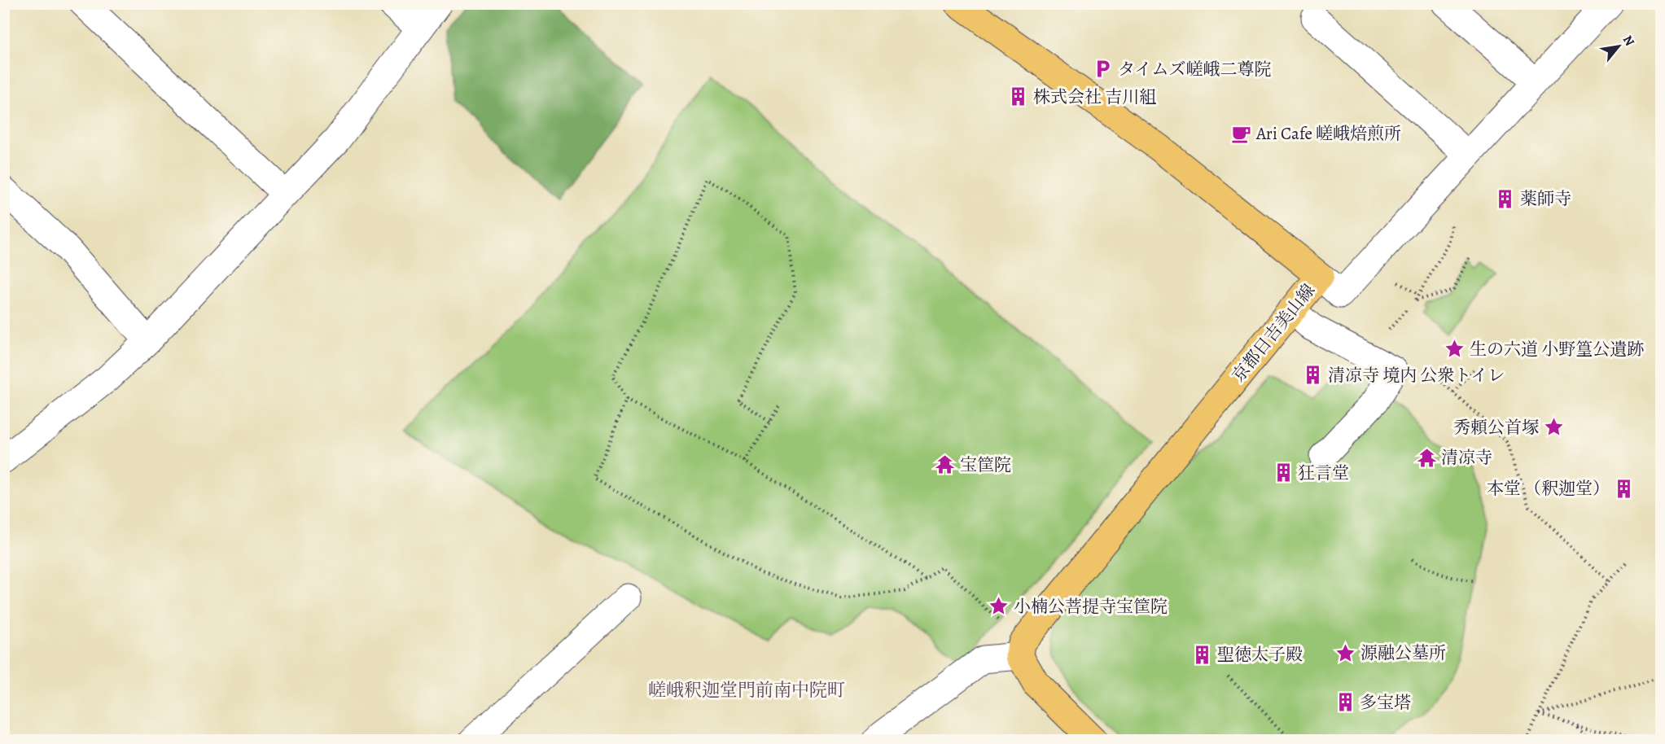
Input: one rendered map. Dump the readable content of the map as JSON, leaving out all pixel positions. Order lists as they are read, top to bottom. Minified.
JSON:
{"streets":{"main road":["京都日吉美山線"]},"districts":["嵯峨釈迦堂門前南中院町"],"places":{"parking":["タイムズ嵯峨二尊院"],"building":["株式会社 吉川組","薬師寺","清凉寺 境内 公衆トイレ","狂言堂","本堂 （釈迦堂）","聖徳太子殿","多宝塔"],"cafe":["Ari Cafe 嵯峨焙煎所"],"place":["生の六道 小野篁公遺跡","秀頼公首塚","小楠公菩提寺宝筐院","源融公墓所"],"temple":["清凉寺","宝筐院"]},"north":"top right"}
